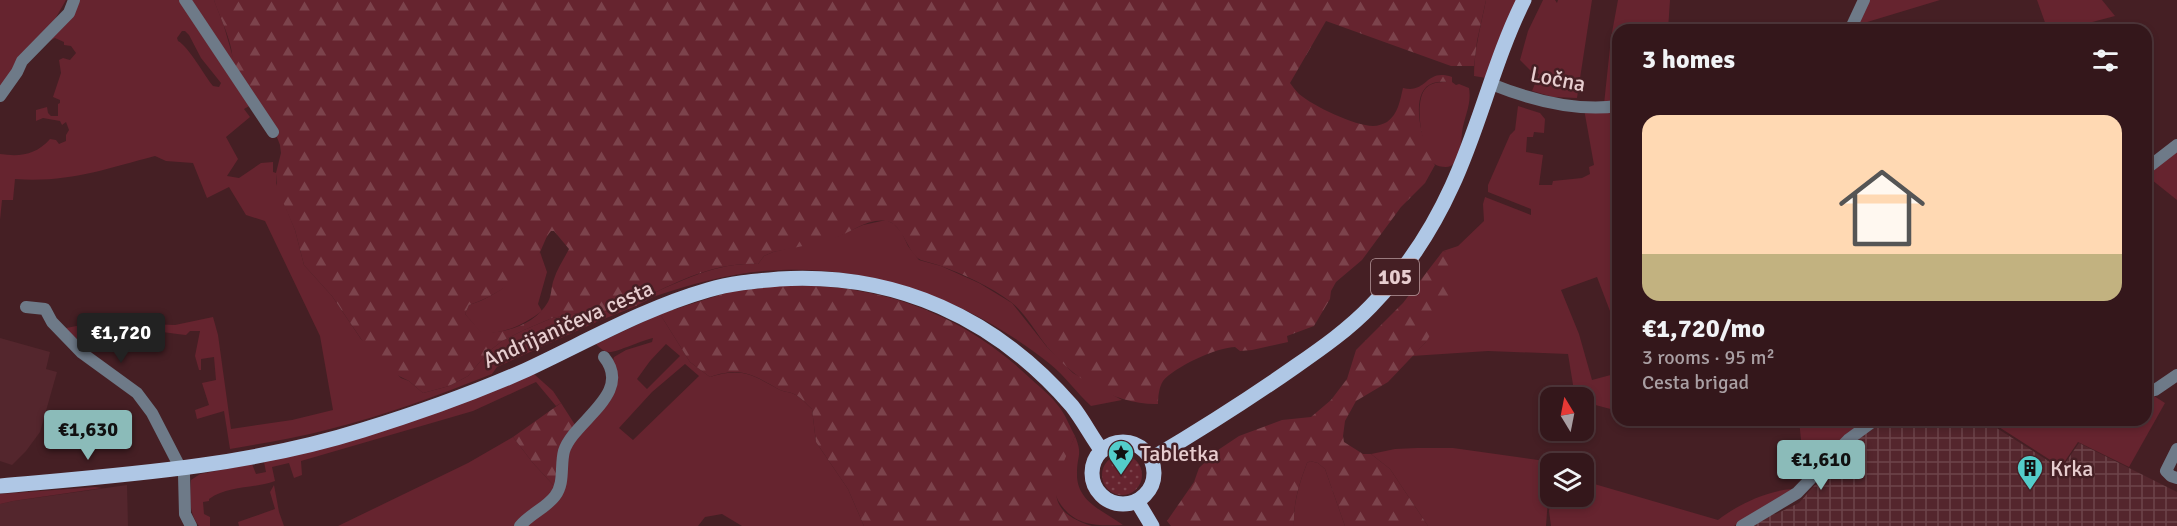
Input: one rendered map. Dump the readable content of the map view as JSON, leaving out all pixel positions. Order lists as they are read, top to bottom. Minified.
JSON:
{"streets":{"main road":["105","Andrijaničeva cesta"],"street":["Ločna"]},"crossings":[["Ločna","105"],["105","Andrijaničeva cesta"]],"places":{"place":["Tabletka"],"building":["Krka"]},"north":"top","page":{"heading":"3 homes","list":[{"name":"€1,720/mo","note":"3 rooms · 95 m² · Cesta brigad"}],"price":["€1,720","€1,630","€1,610"]}}
